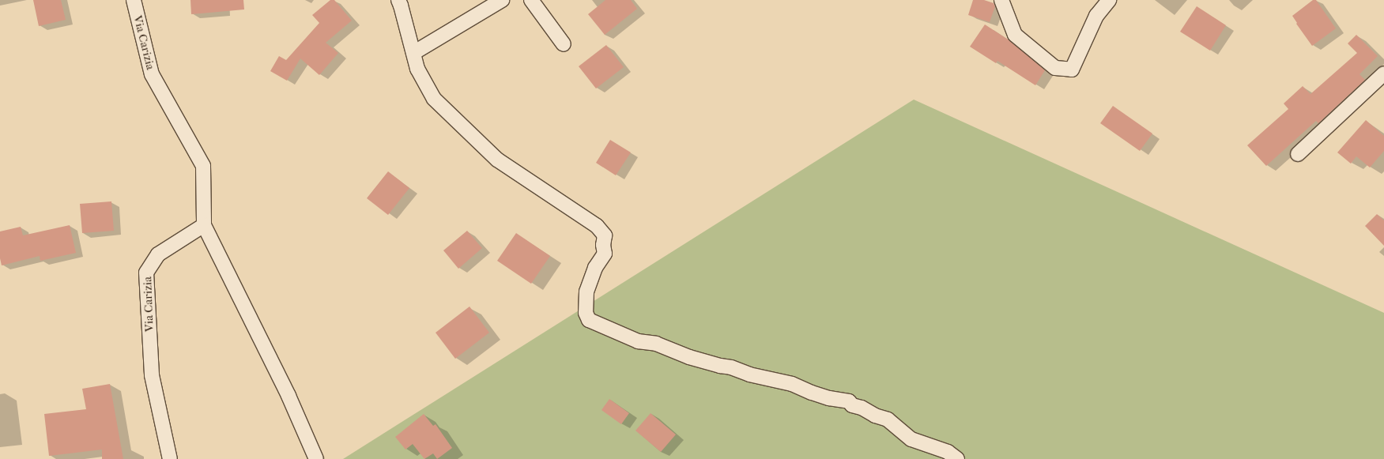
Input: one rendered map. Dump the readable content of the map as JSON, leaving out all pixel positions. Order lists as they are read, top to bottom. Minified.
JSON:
{"streets":{"street":["Via Carizia"]}}
